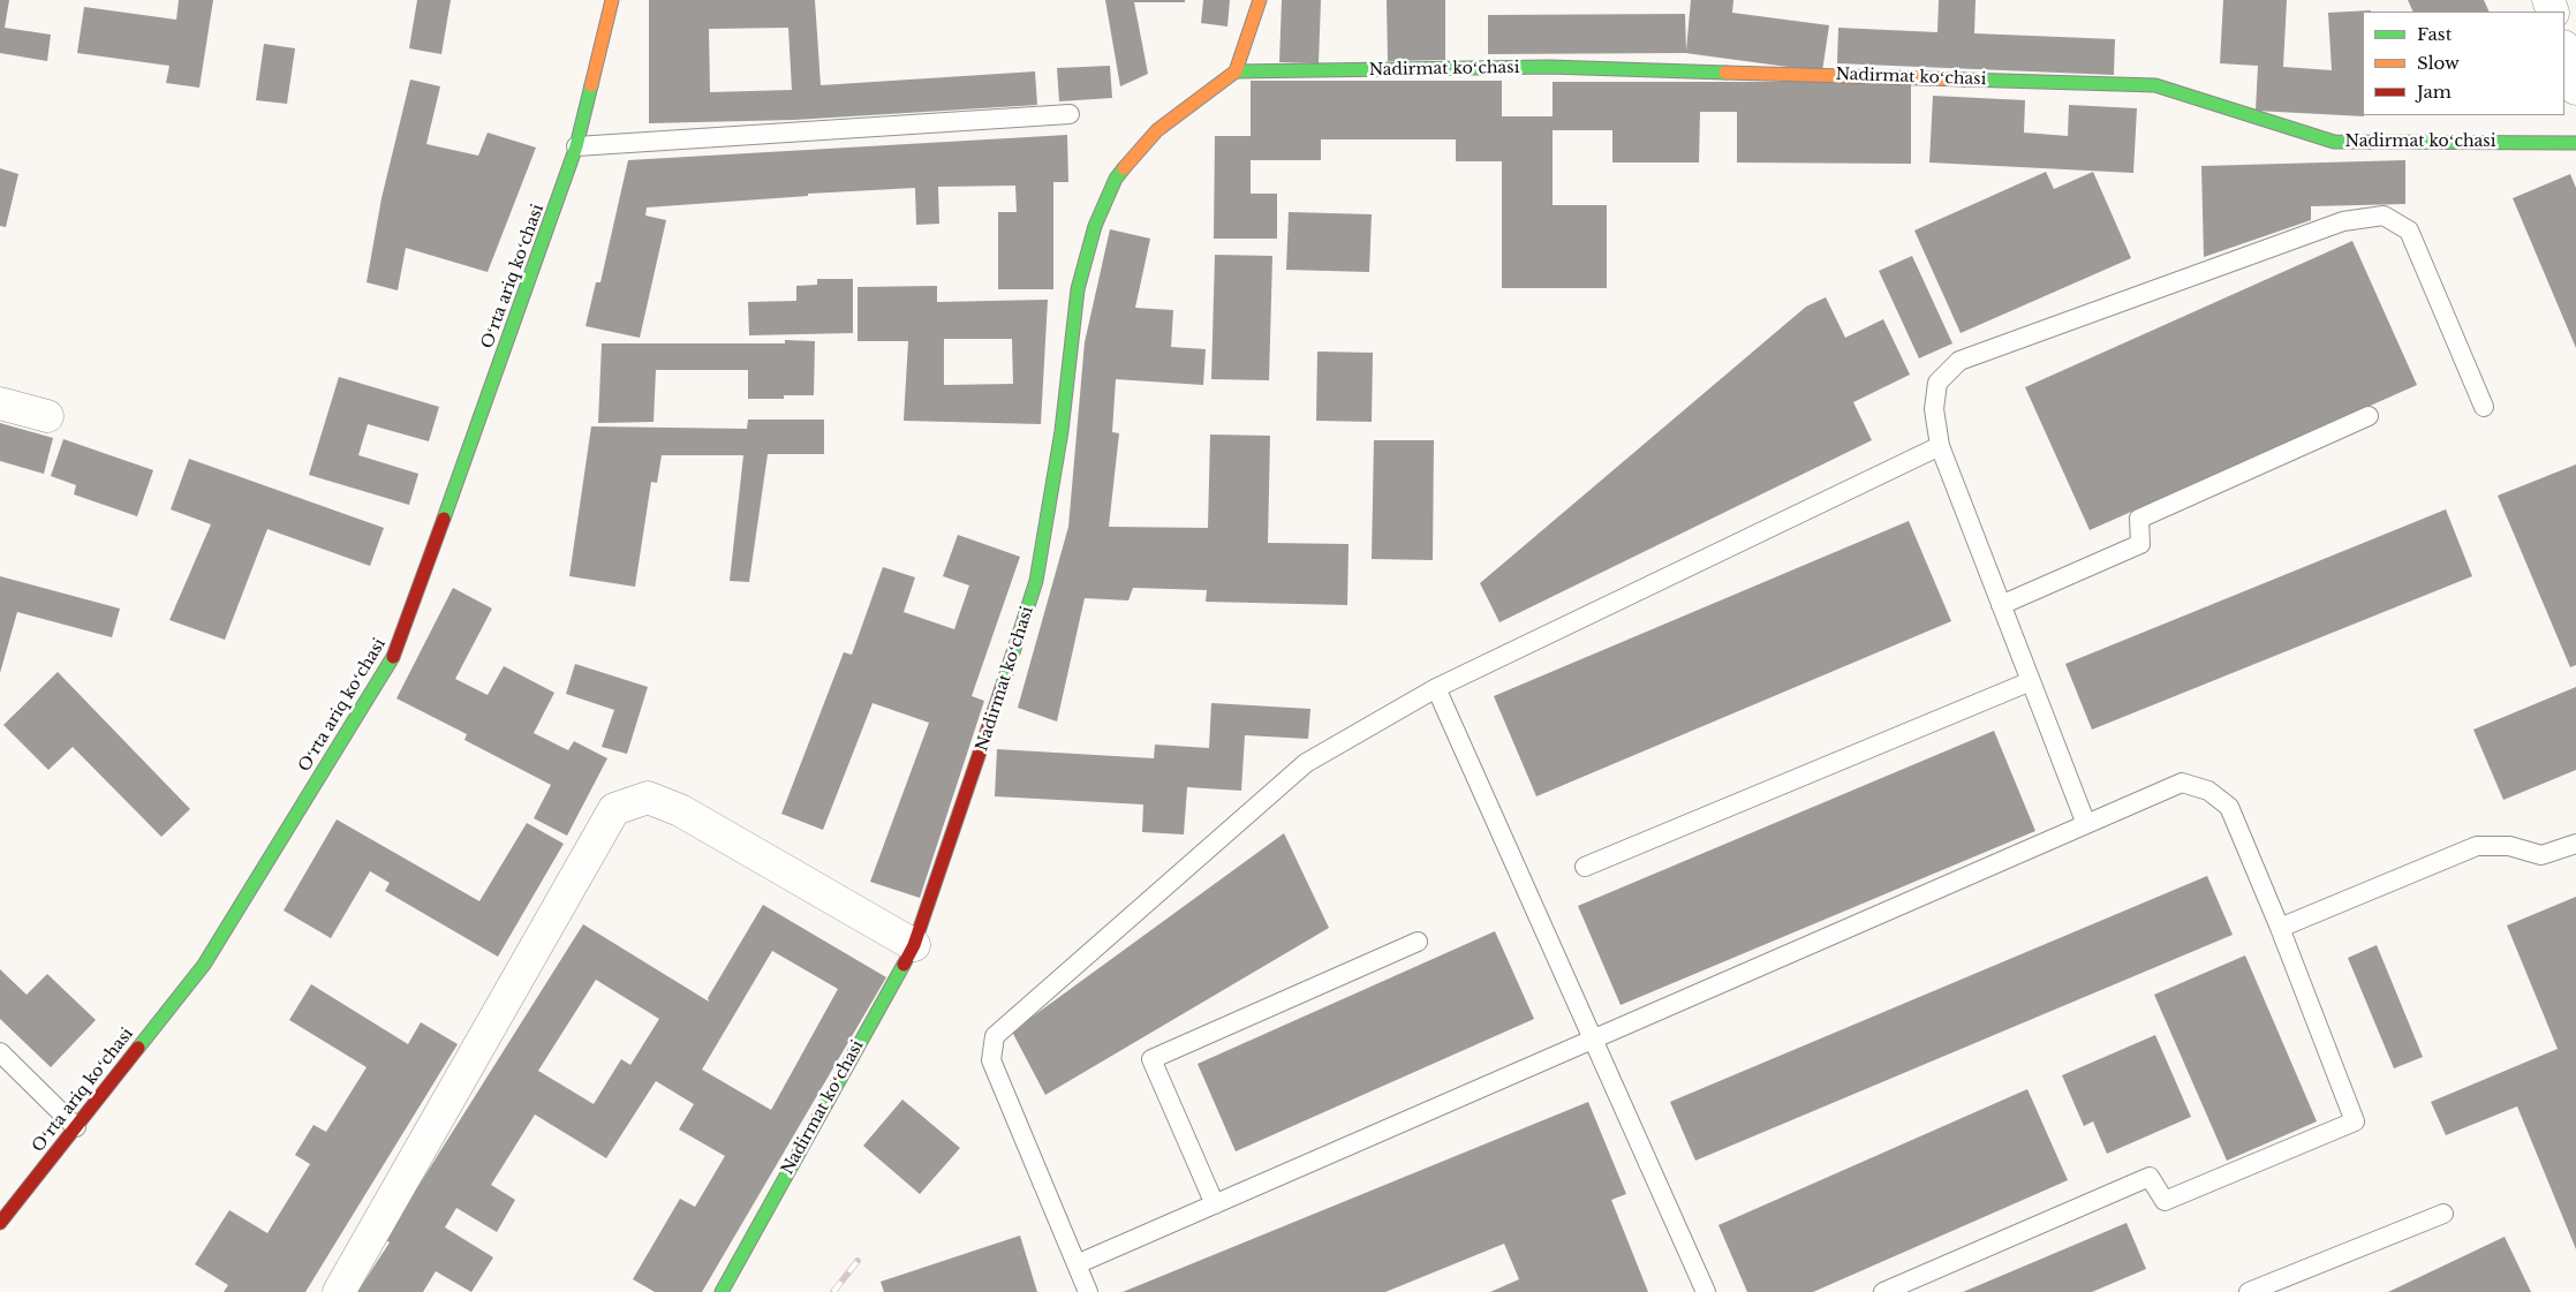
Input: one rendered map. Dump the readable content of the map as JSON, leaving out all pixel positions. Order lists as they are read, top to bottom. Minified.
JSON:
{"streets":{"street":["Nadirmat koʻchasi","Oʻrta ariq koʻchasi"]},"legend":["Fast","Slow","Jam"]}
